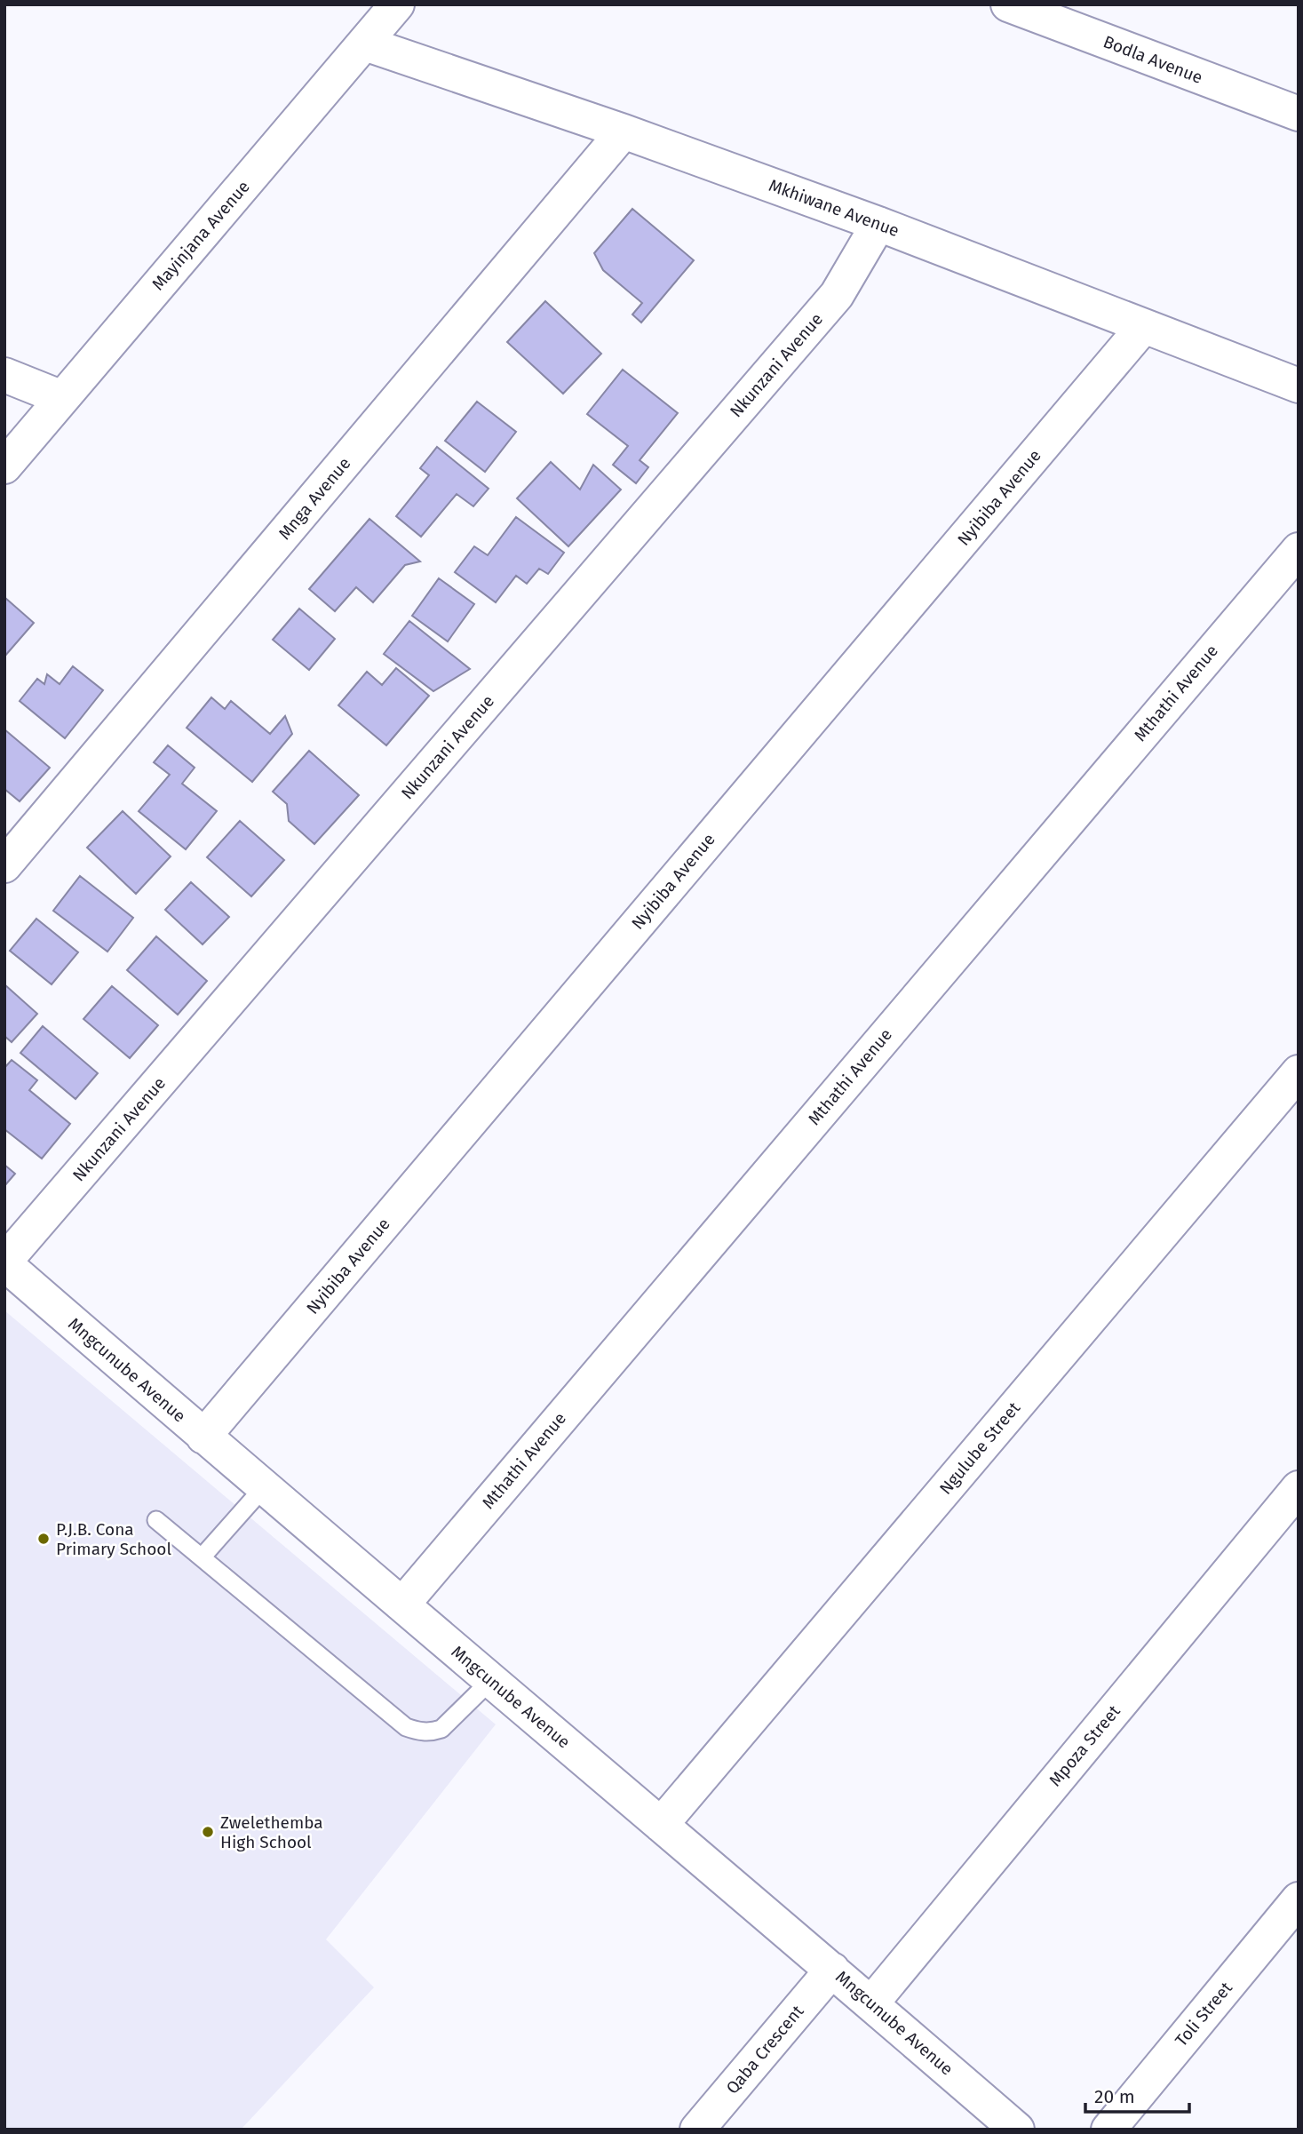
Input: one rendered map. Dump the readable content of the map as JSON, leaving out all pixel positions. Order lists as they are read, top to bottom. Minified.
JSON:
{"streets":{"street":["Bodla Avenue","Mkhiwane Avenue","Mayinjana Avenue","Nkunzani Avenue","Nyibiba Avenue","Mnga Avenue","Mthathi Avenue","Mngcunube Avenue","Ngulube Street","Mpoza Street","Toli Street","Qaba Crescent"]},"crossings":[["Mkhiwane Avenue","Mayinjana Avenue"],["Mkhiwane Avenue","Nkunzani Avenue"],["Mkhiwane Avenue","Nyibiba Avenue"],["Mkhiwane Avenue","Mnga Avenue"],["Nkunzani Avenue","Mngcunube Avenue"],["Nyibiba Avenue","Mngcunube Avenue"],["Mthathi Avenue","Mngcunube Avenue"],["Mngcunube Avenue","Ngulube Street"],["Mngcunube Avenue","Mpoza Street"],["Mngcunube Avenue","Qaba Crescent"]],"places":["P.J.B. Cona Primary School","Zwelethemba High School"],"scale_bar":"20 m"}
